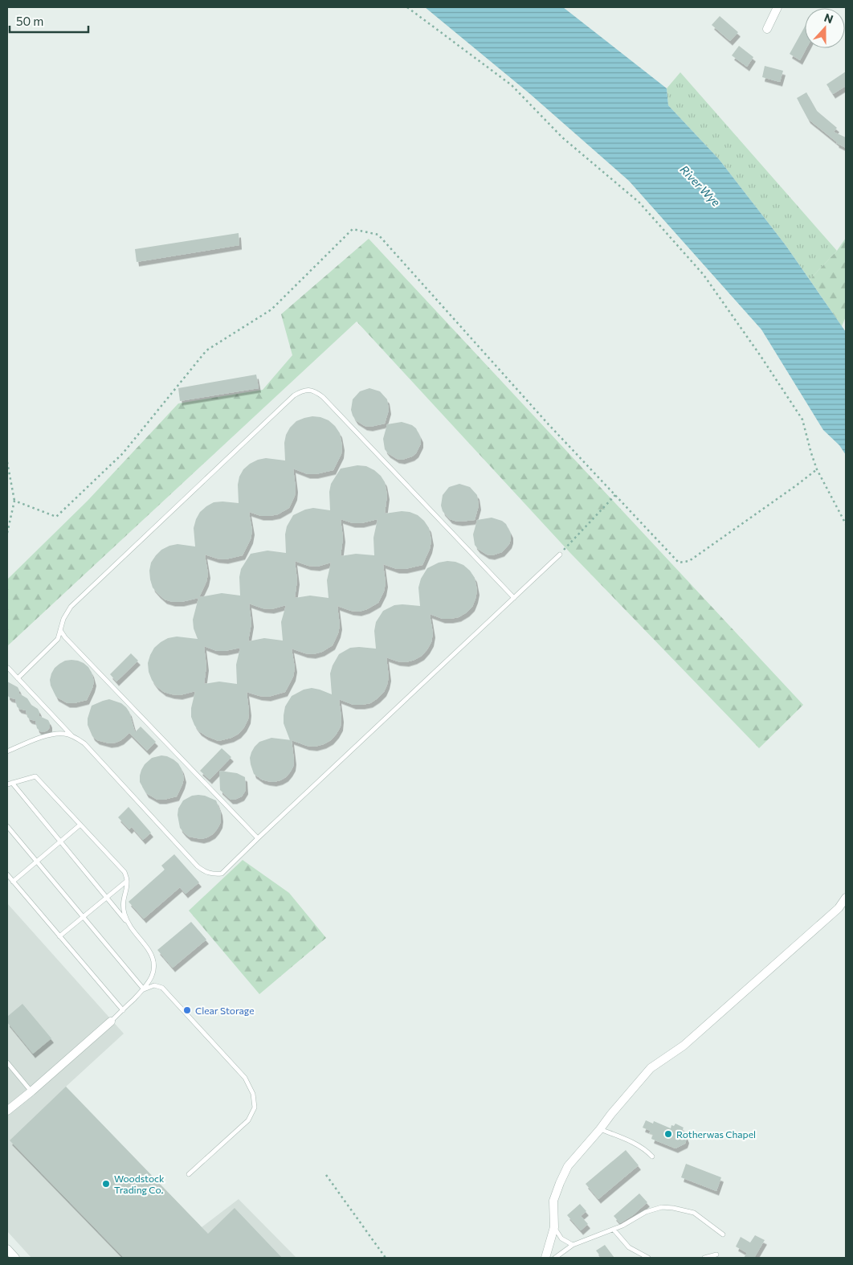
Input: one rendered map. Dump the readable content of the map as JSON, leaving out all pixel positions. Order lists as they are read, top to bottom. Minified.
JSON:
{"water":["River Wye"],"places":["Clear Storage","Rotherwas Chapel","Woodstock Trading Co."],"scale_bar":"50 m","north":"top"}
